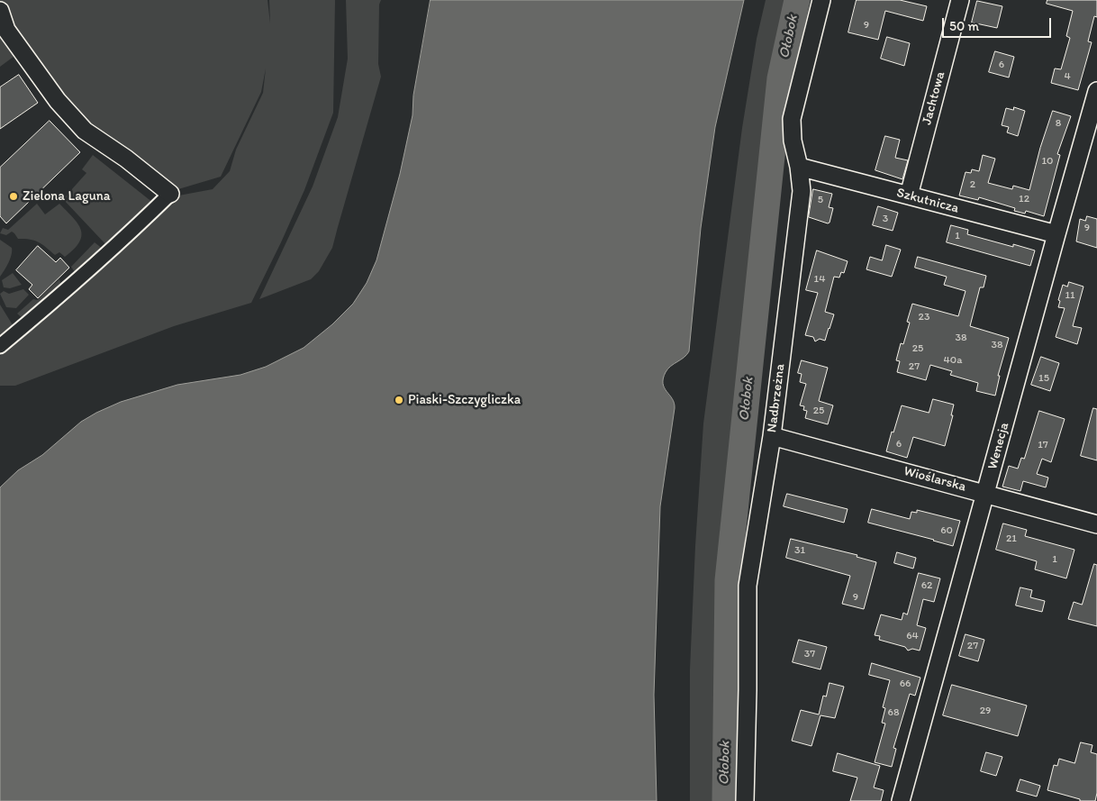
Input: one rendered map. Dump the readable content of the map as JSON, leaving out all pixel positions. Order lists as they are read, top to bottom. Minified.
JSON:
{"streets":{"street":["Jachtowa","Szkutnicza","Nadbrzeżna","Wenecja","Wioślarska"]},"crossings":[["Jachtowa","Szkutnicza"],["Szkutnicza","Nadbrzeżna"],["Szkutnicza","Wenecja"],["Nadbrzeżna","Wioślarska"],["Wenecja","Wioślarska"]],"water":["Ołobok"],"places":["Zielona Laguna","Piaski-Szczygliczka"],"house_numbers":["9","6","4","8","10","2","12","5","3","9","1","14","11","23","38","38","25","40a","27","15","25","6","17","60","21","31","1","62","9","64","27","37","66","29","68"],"scale_bar":"50 m"}
